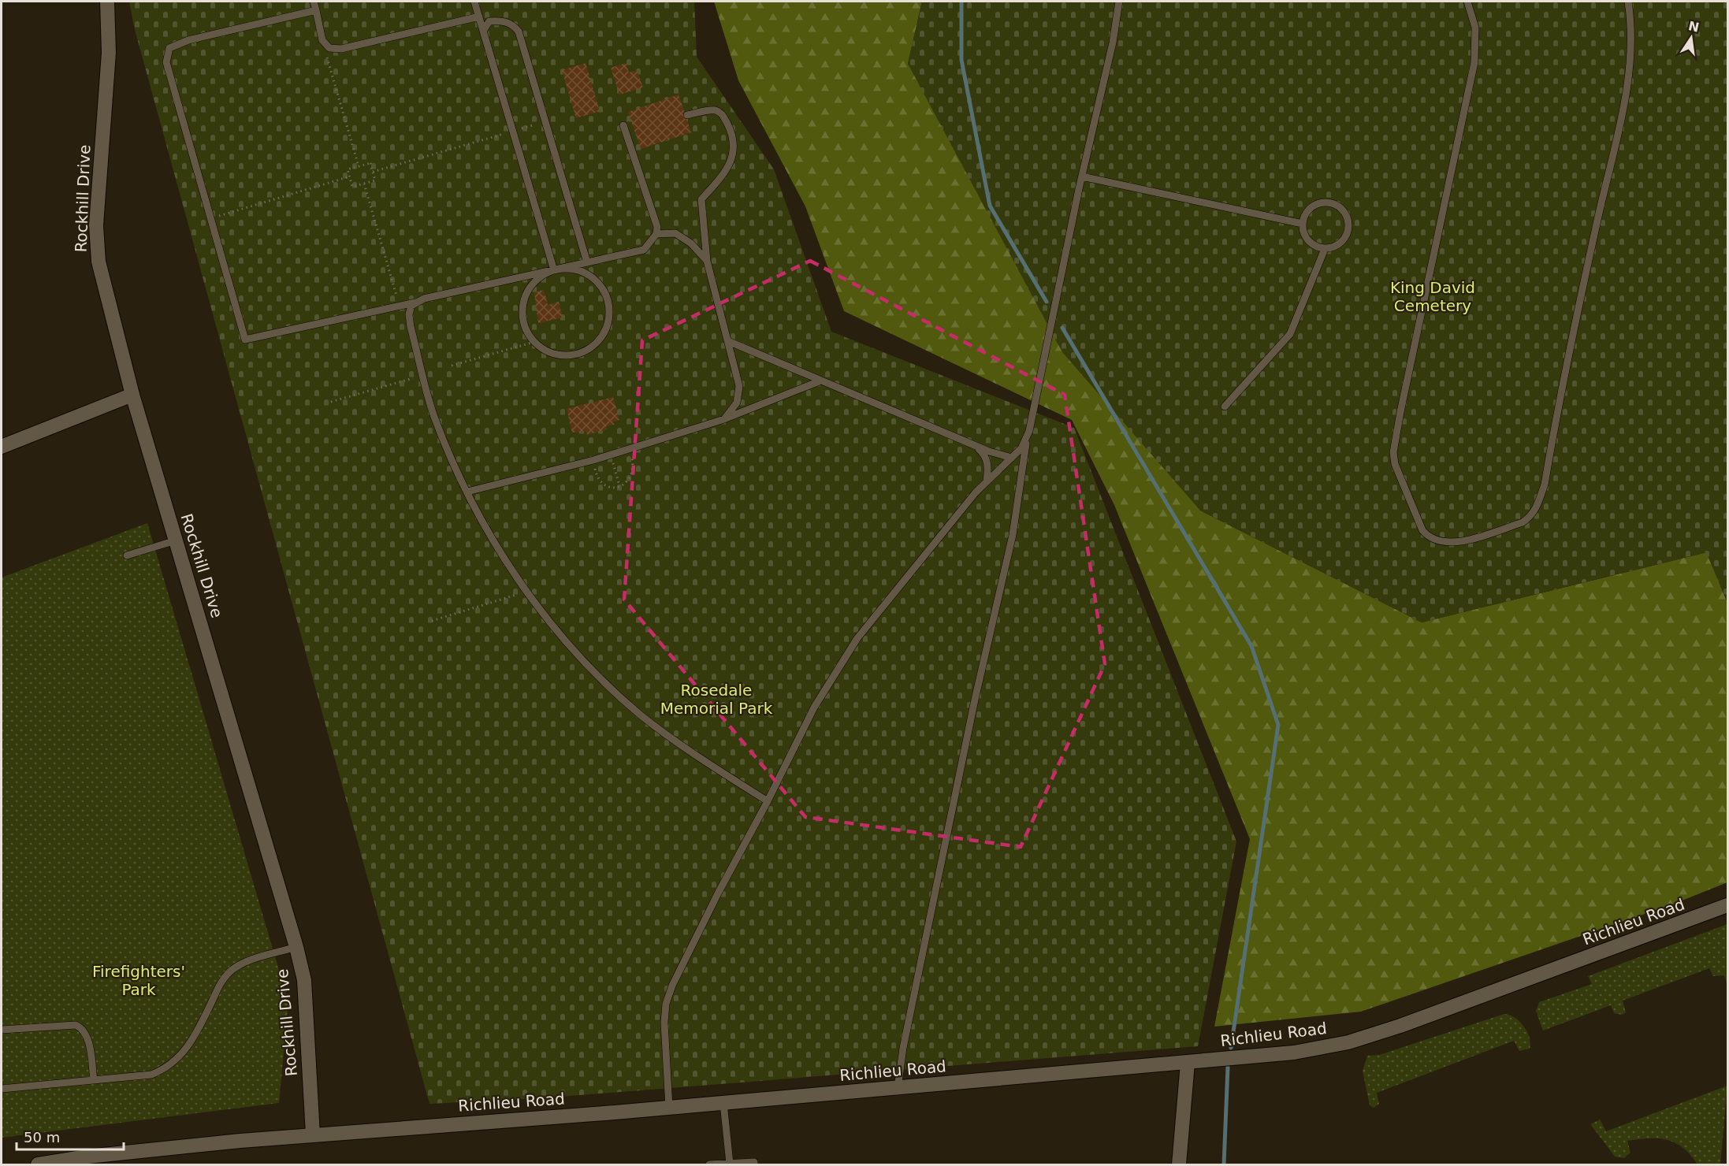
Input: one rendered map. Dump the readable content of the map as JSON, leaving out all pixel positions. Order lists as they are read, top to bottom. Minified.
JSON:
{"streets":{"main road":["Rockhill Drive","Richlieu Road"]},"crossings":[["Rockhill Drive","Richlieu Road"]],"parks":["King David Cemetery","Rosedale Memorial Park","Firefighters' Park"],"scale_bar":"50 m","north":"top"}
